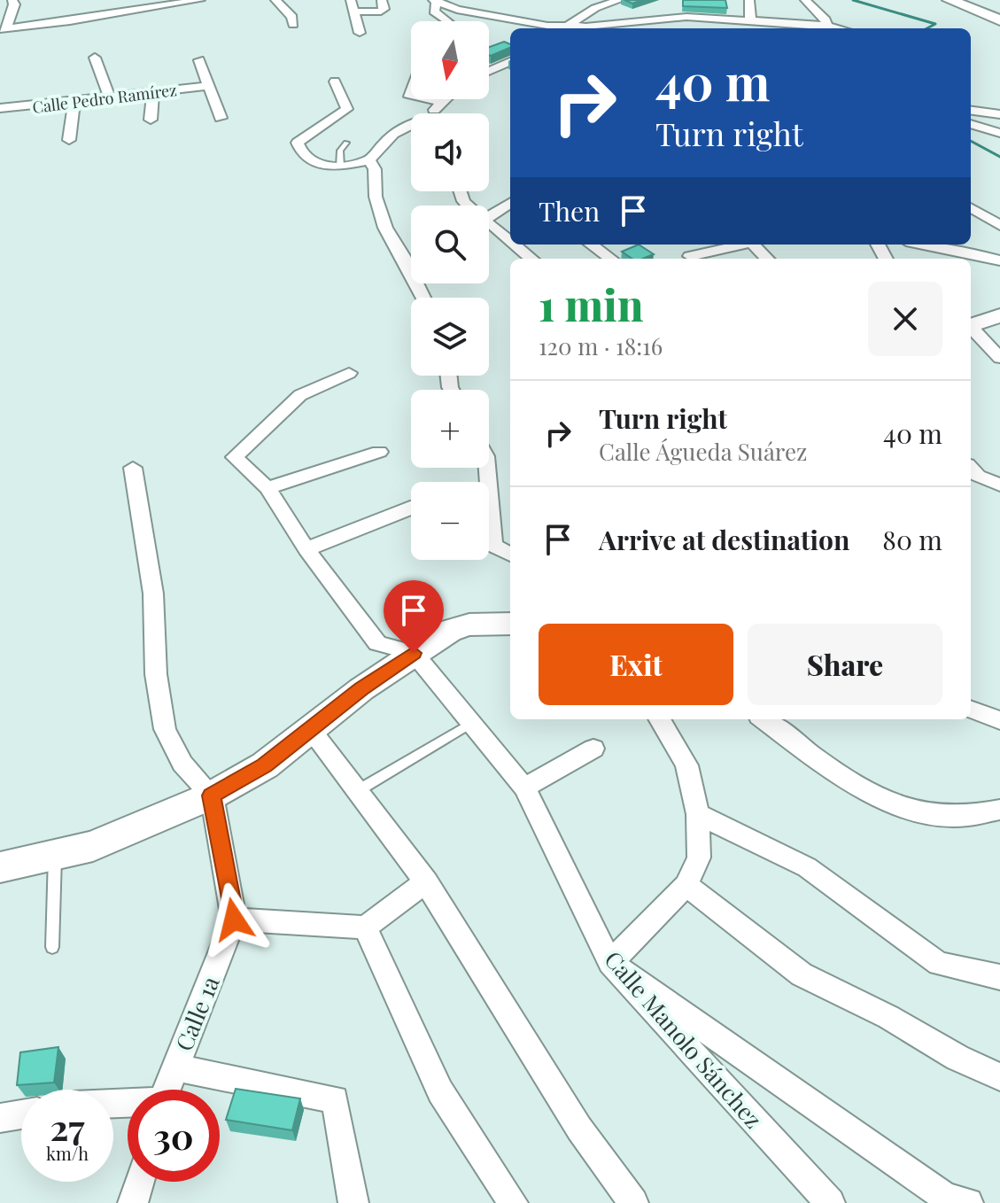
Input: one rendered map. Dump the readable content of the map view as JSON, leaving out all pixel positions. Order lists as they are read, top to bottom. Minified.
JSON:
{"streets":{"street":["Calle Pedro Ramírez","Calle 1a","Calle Manolo Sánchez"]},"north":"bottom","page":{"map_buttons":["+","−"],"turn":["40 m","Turn right"],"then":"Then","heading":["1 min","120 m · 18:16"],"list":[{"name":"Turn right","note":"Calle Águeda Suárez","value":"40 m"},{"name":"Arrive at destination","value":"80 m"}],"buttons":["Exit","Share"],"speed":"27 km/h","limit":"30"}}
